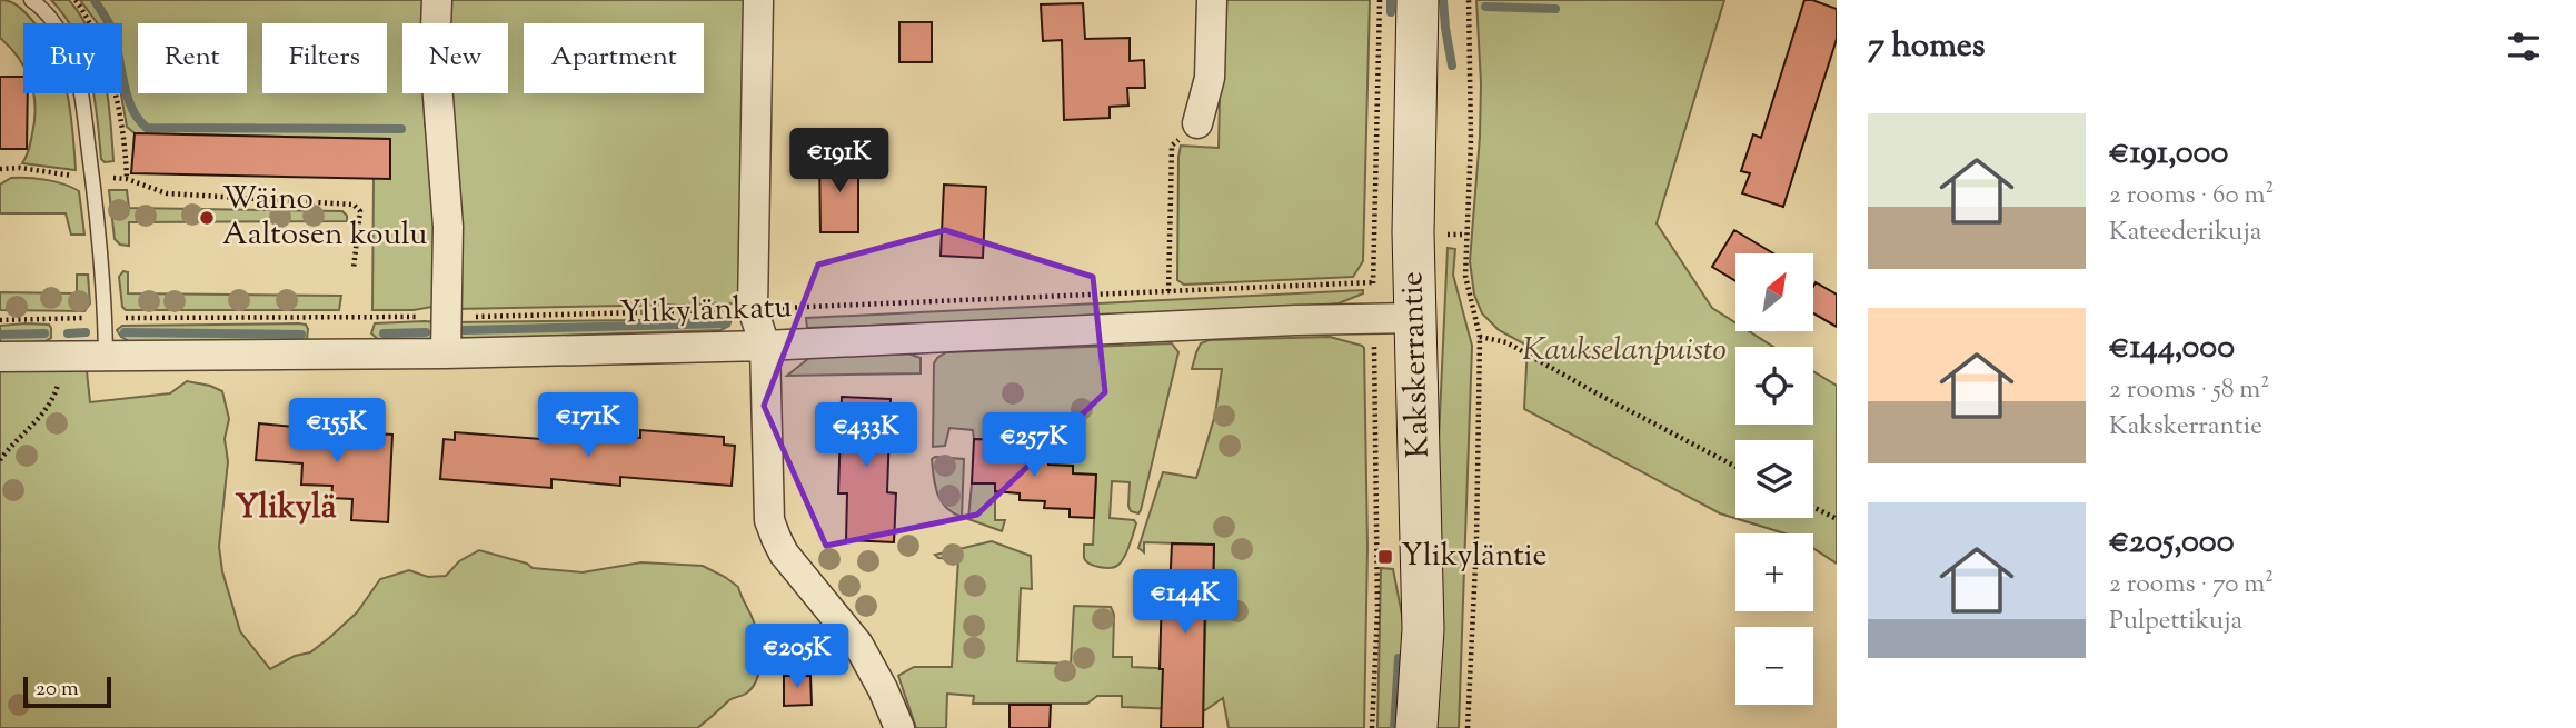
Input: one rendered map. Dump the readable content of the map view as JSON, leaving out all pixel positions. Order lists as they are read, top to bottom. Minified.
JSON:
{"streets":{"main road":["Kakskerrantie"],"street":["Ylikylänkatu"]},"crossings":[["Ylikylänkatu","Kakskerrantie"]],"districts":["Ylikylä"],"parks":["Kaukselanpuisto"],"places":{"other":["Wäino Aaltosen koulu"],"transit":["Ylikyläntie"]},"scale_bar":"20 m","north":"top right","page":{"heading":"7 homes","chip":["Buy","Rent","Filters","New","Apartment"],"list":[{"name":"€191,000","note":"2 rooms · 60 m² · Kateederikuja"},{"name":"€144,000","note":"2 rooms · 58 m² · Kakskerrantie"},{"name":"€205,000","note":"2 rooms · 70 m² · Pulpettikuja"}],"price":["€191K","€171K","€155K","€433K","€257K","€144K","€205K"],"map_buttons":["+","−"],"scale":"20 m"}}
